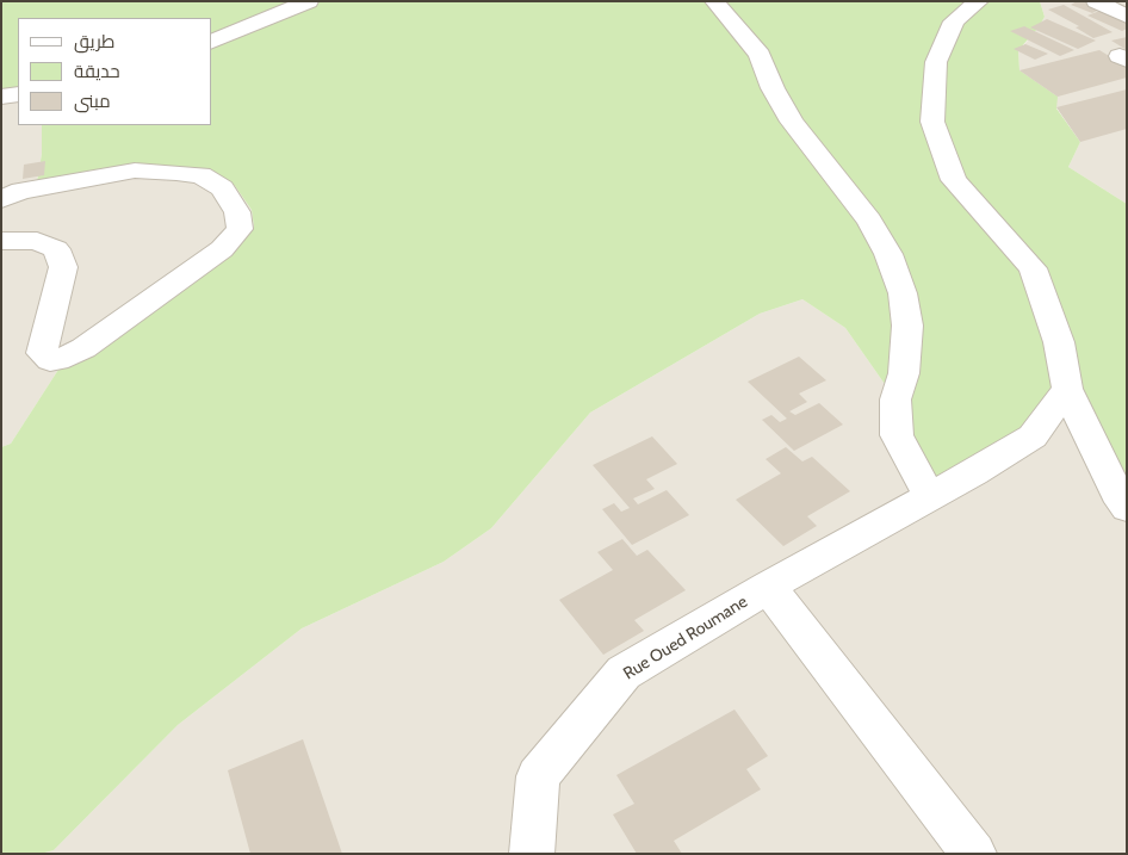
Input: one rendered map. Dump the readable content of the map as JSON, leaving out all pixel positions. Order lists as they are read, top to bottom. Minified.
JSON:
{"streets":{"street":["Rue Oued Roumane"]},"legend":["طريق","حديقة","مبنى"]}
